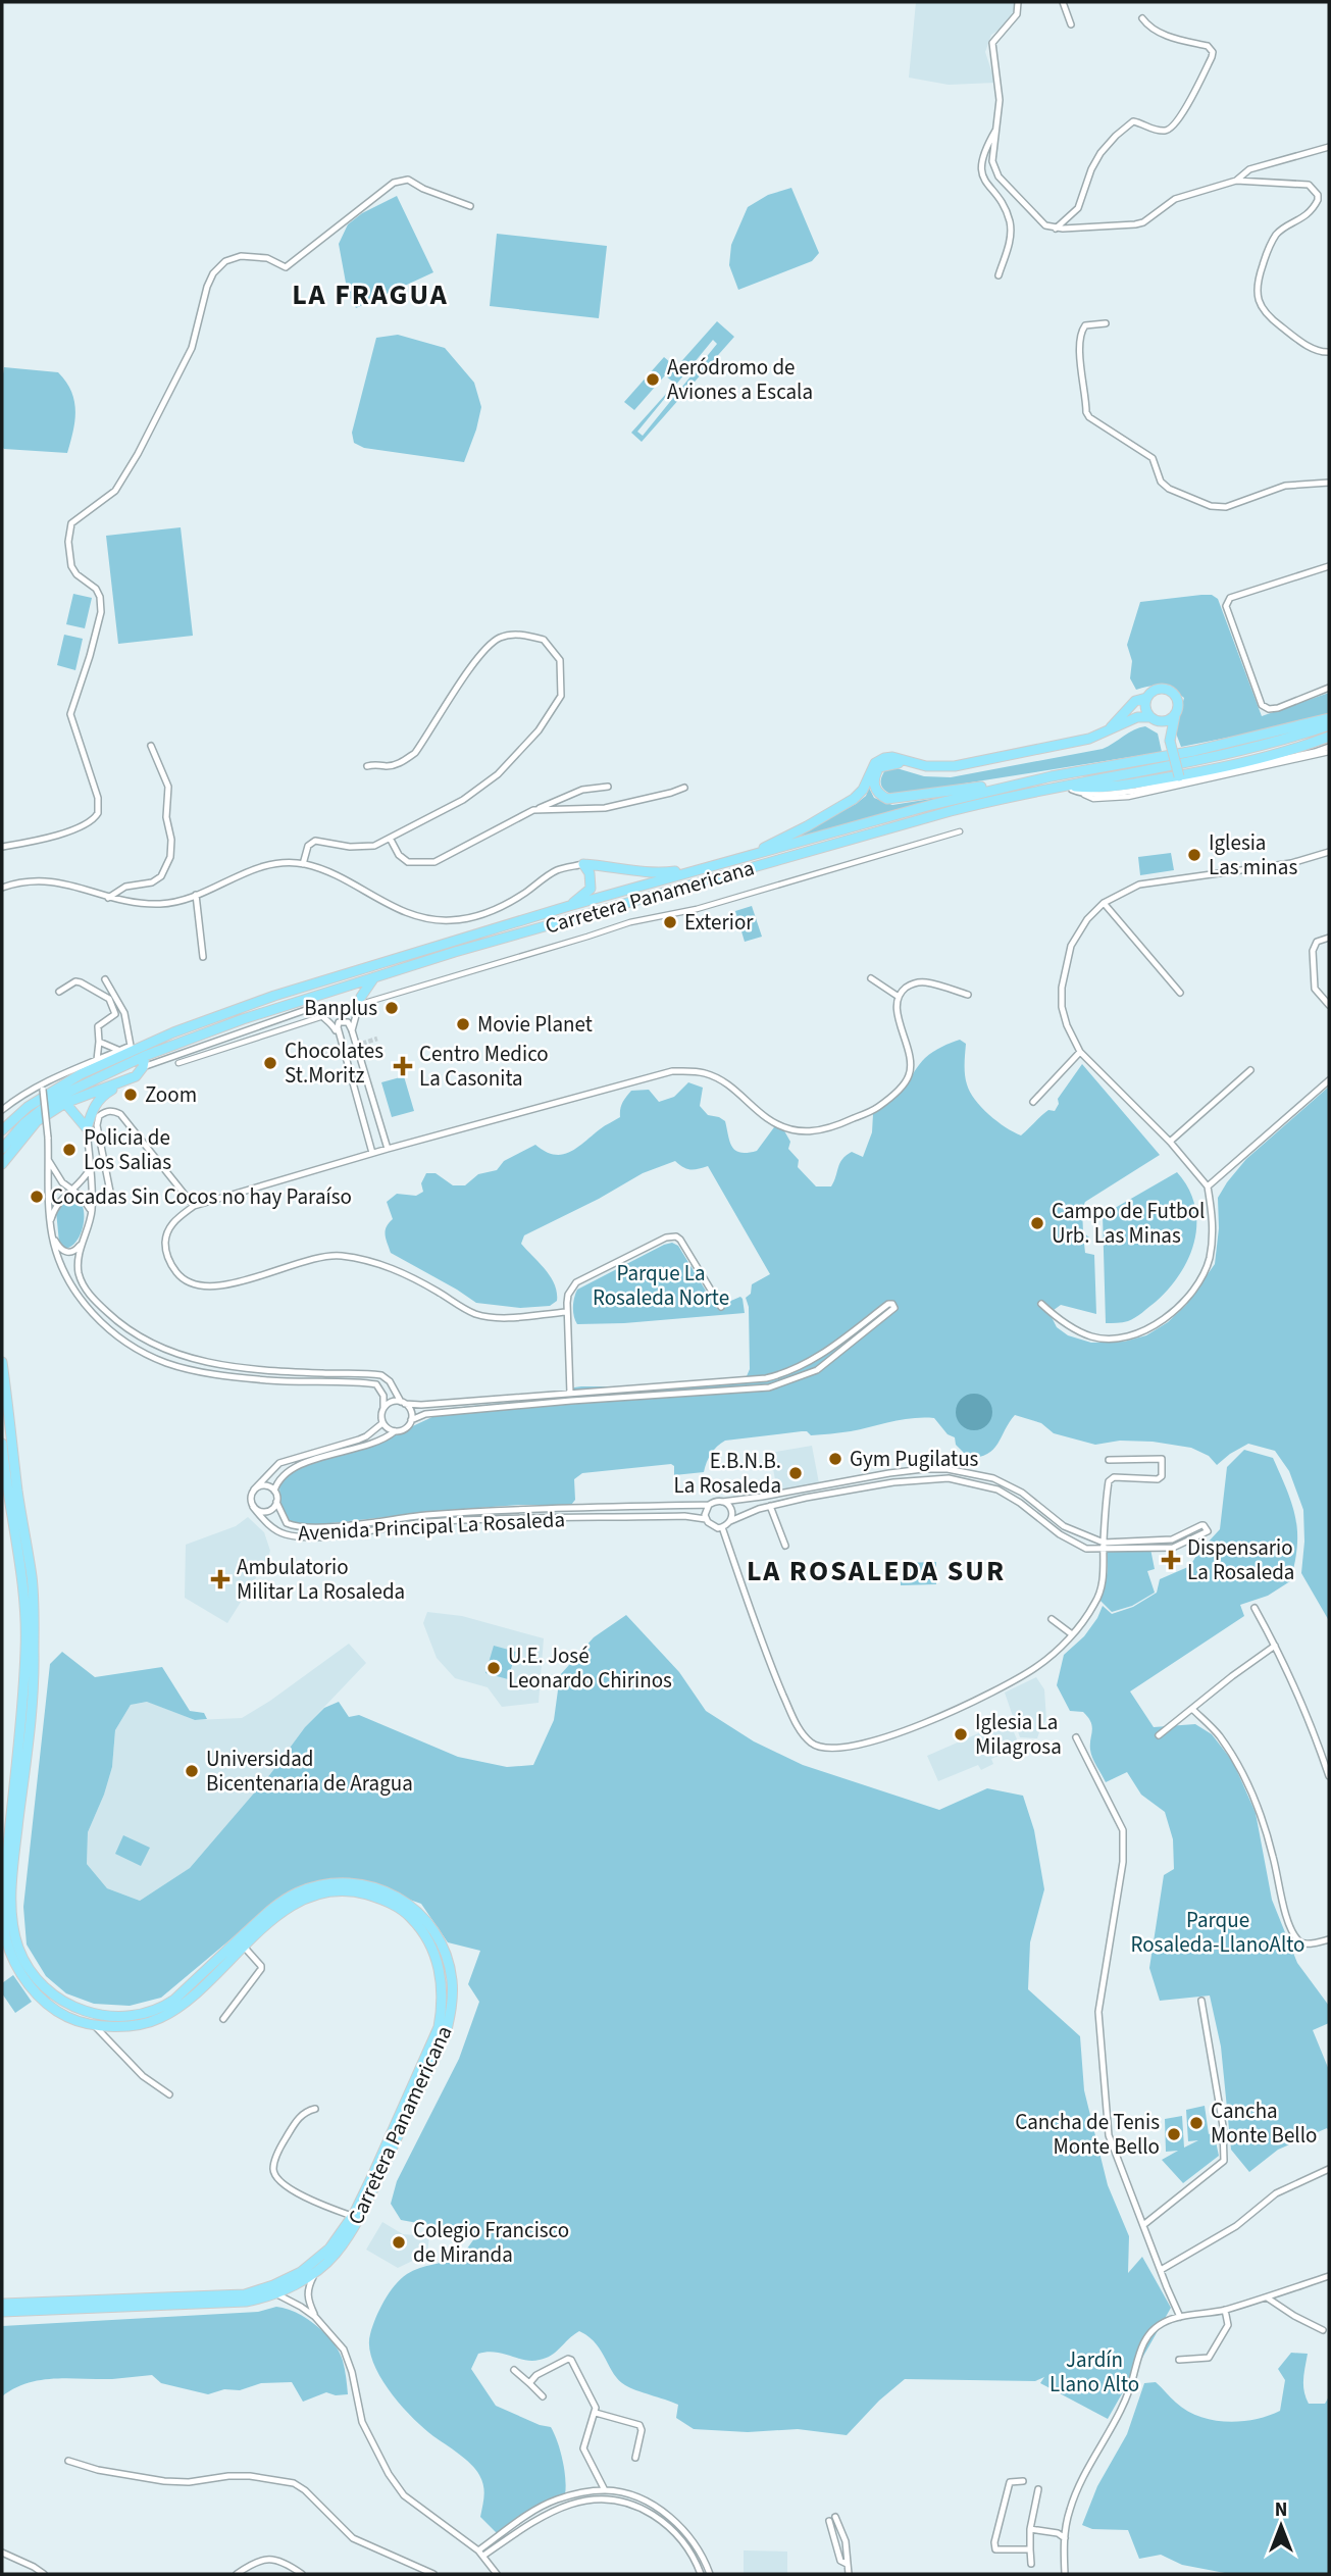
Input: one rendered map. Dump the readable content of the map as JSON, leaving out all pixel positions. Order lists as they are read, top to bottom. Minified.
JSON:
{"streets":{"main road":["Carretera Panamericana"],"street":["Avenida Principal La Rosaleda"]},"districts":["LA FRAGUA","LA ROSALEDA SUR"],"parks":["Parque La Rosaleda Norte","Parque Rosaleda-LlanoAlto","Jardín Llano Alto"],"places":{"other":["Aeródromo de Aviones a Escala","Iglesia Las minas","Exterior","Banplus","Movie Planet","Chocolates St.Moritz","Zoom","Policia de Los Salias","Cocadas Sin Cocos no hay Paraíso","Campo de Futbol Urb. Las Minas","Gym Pugilatus","E.B.N.B. La Rosaleda","U.E. José Leonardo Chirinos","Iglesia La Milagrosa","Universidad Bicentenaria de Aragua","Cancha Monte Bello","Cancha de Tenis Monte Bello","Colegio Francisco de Miranda"],"health":["Centro Medico La Casonita","Dispensario La Rosaleda","Ambulatorio Militar La Rosaleda"]},"north":"top"}
